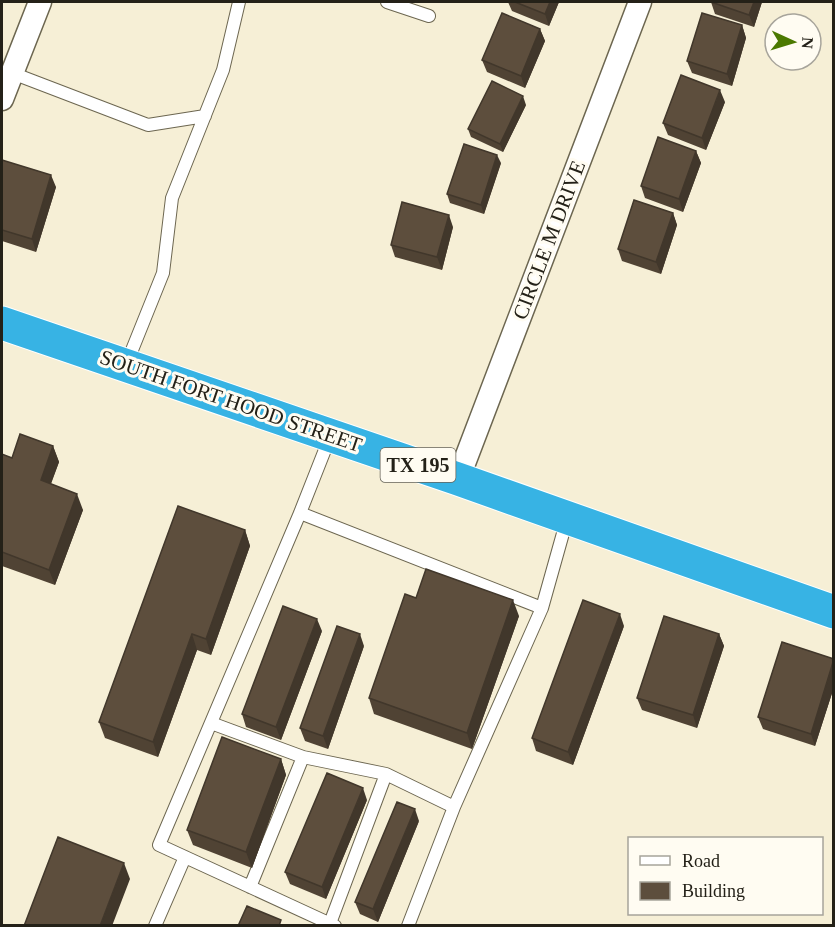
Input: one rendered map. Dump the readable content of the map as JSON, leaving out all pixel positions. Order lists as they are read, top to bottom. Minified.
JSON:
{"streets":{"highway":["SOUTH FORT HOOD STREET","TX 195"],"street":["CIRCLE M DRIVE"]},"crossings":[["CIRCLE M DRIVE","SOUTH FORT HOOD STREET"]],"legend":["Road","Building"],"north":"right"}
